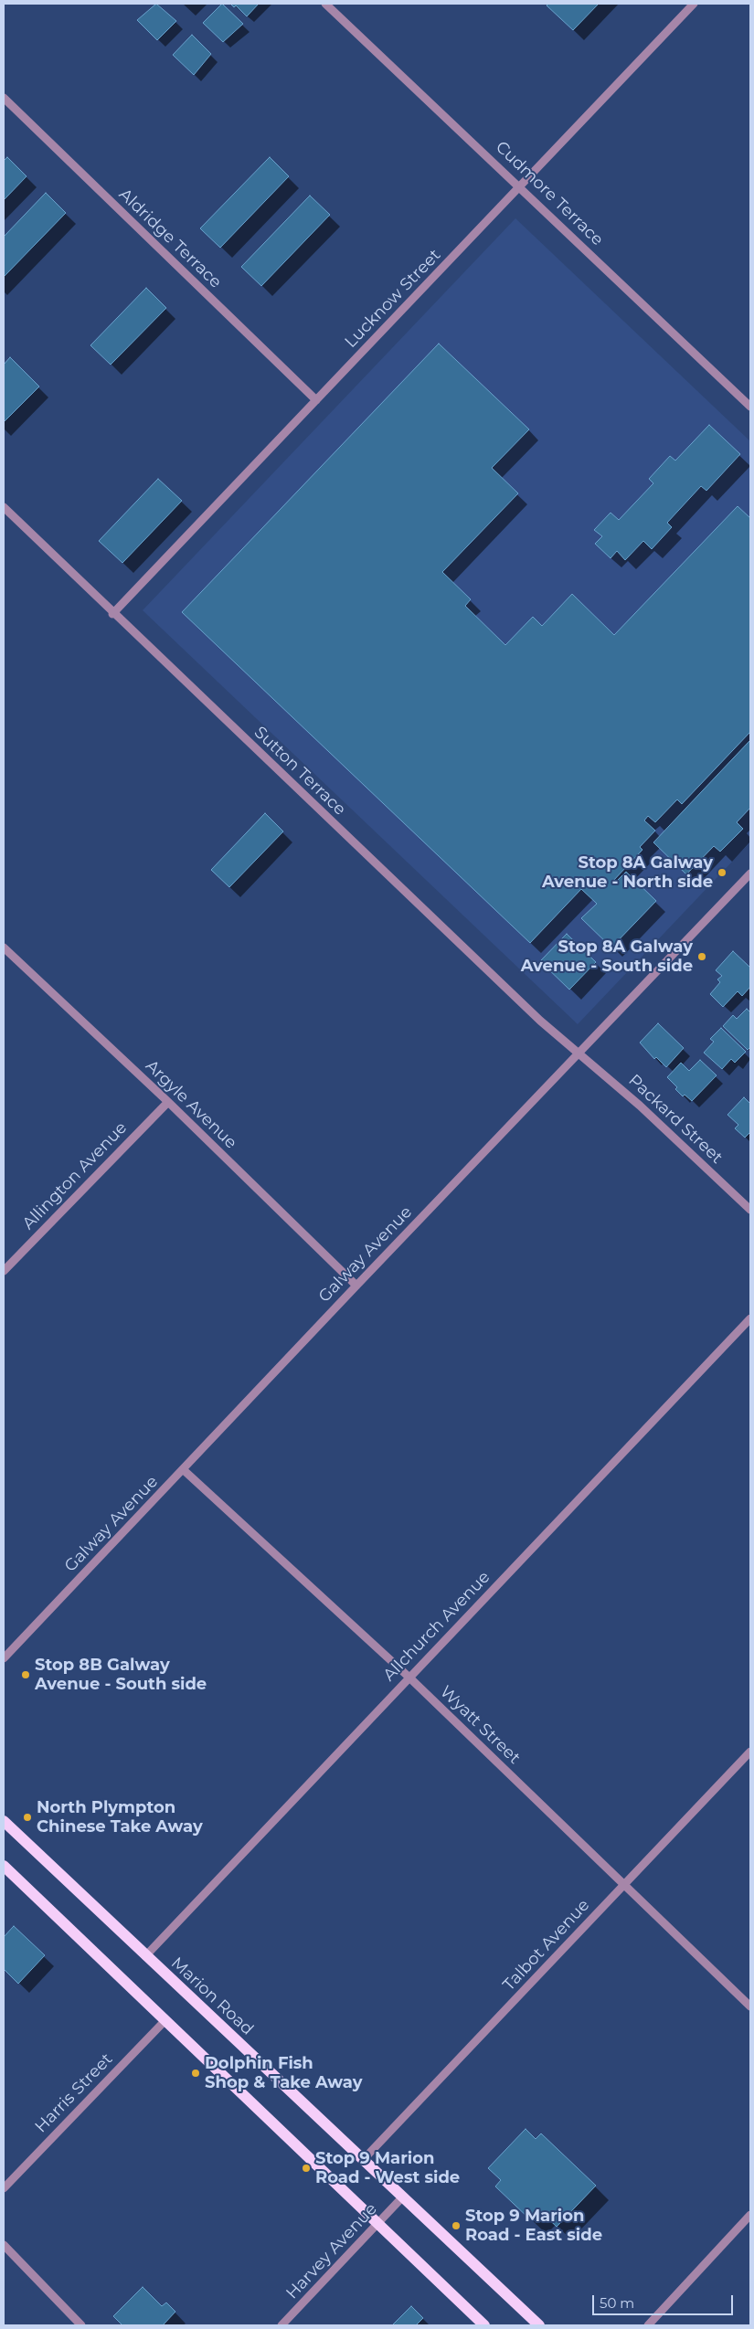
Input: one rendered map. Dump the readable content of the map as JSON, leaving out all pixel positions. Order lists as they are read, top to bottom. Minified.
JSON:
{"streets":{"main road":["Marion Road"],"street":["Cudmore Terrace","Aldridge Terrace","Lucknow Street","Sutton Terrace","Argyle Avenue","Packard Street","Allington Avenue","Galway Avenue","Allchurch Avenue","Wyatt Street","Talbot Avenue","Harris Street","Harvey Avenue"]},"crossings":[["Cudmore Terrace","Lucknow Street"],["Aldridge Terrace","Lucknow Street"],["Lucknow Street","Sutton Terrace"],["Sutton Terrace","Packard Street"],["Sutton Terrace","Galway Avenue"],["Argyle Avenue","Allington Avenue"],["Argyle Avenue","Galway Avenue"],["Packard Street","Galway Avenue"],["Galway Avenue","Wyatt Street"],["Allchurch Avenue","Wyatt Street"],["Allchurch Avenue","Marion Road"],["Wyatt Street","Talbot Avenue"],["Talbot Avenue","Marion Road"],["Marion Road","Harvey Avenue"]],"places":["Stop 8A Galway Avenue - North side","Stop 8A Galway Avenue - South side","Stop 8B Galway Avenue - South side","North Plympton Chinese Take Away","Dolphin Fish Shop & Take Away","Stop 9 Marion Road - West side","Stop 9 Marion Road - East side"],"scale_bar":"50 m"}
